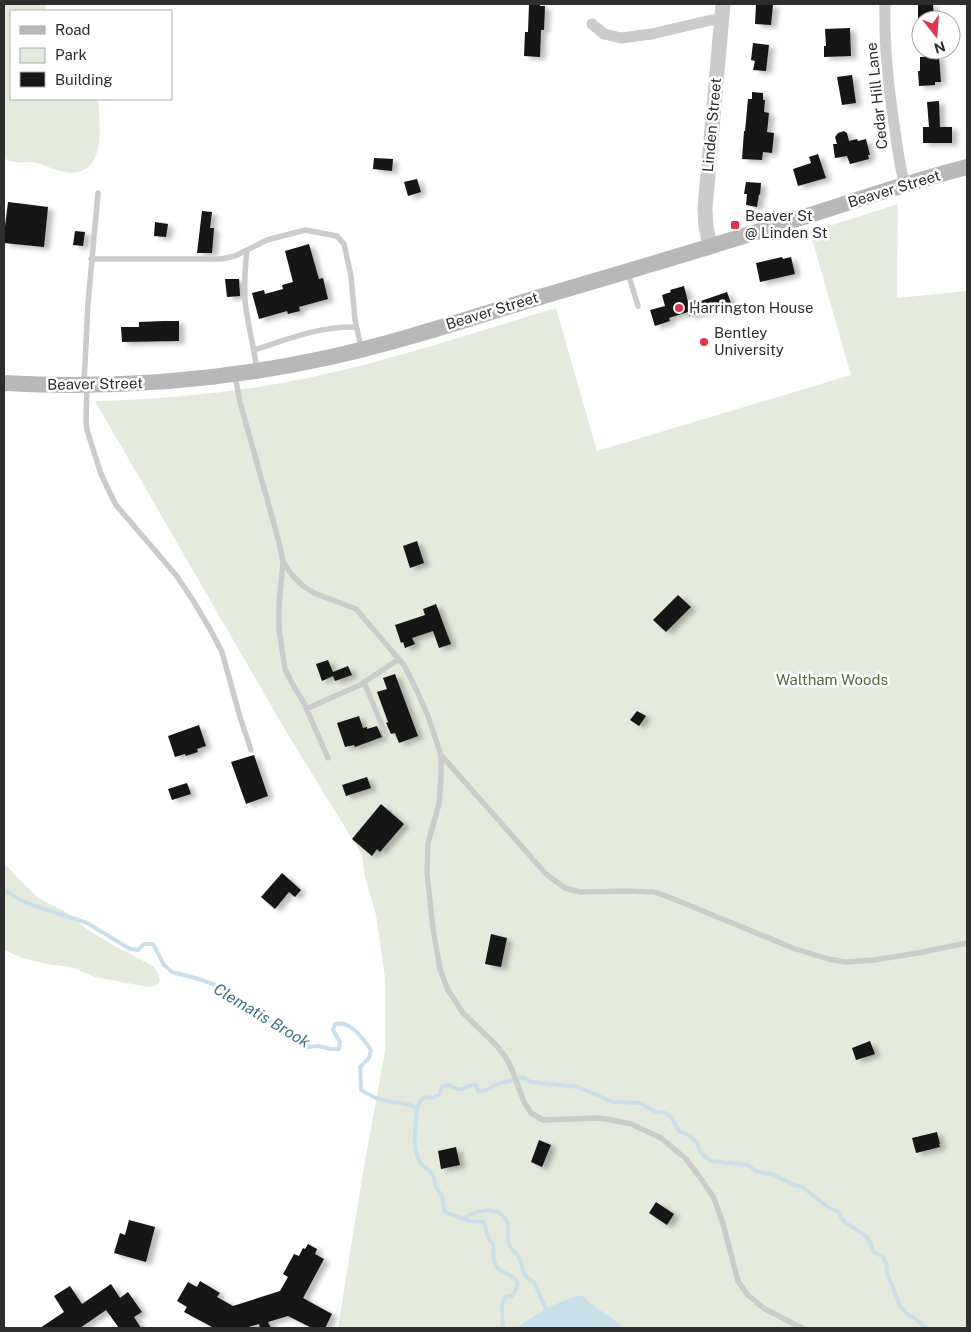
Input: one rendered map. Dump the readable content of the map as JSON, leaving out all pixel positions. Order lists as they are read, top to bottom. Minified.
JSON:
{"streets":{"main road":["Beaver Street"],"street":["Cedar Hill Lane","Linden Street"]},"crossings":[["Cedar Hill Lane","Beaver Street"],["Linden Street","Beaver Street"]],"water":["Clematis Brook"],"parks":["Waltham Woods"],"places":{"transit":["Beaver St @ Linden St"],"other":["Harrington House","Bentley University"]},"legend":["Road","Park","Building"],"north":"bottom"}
